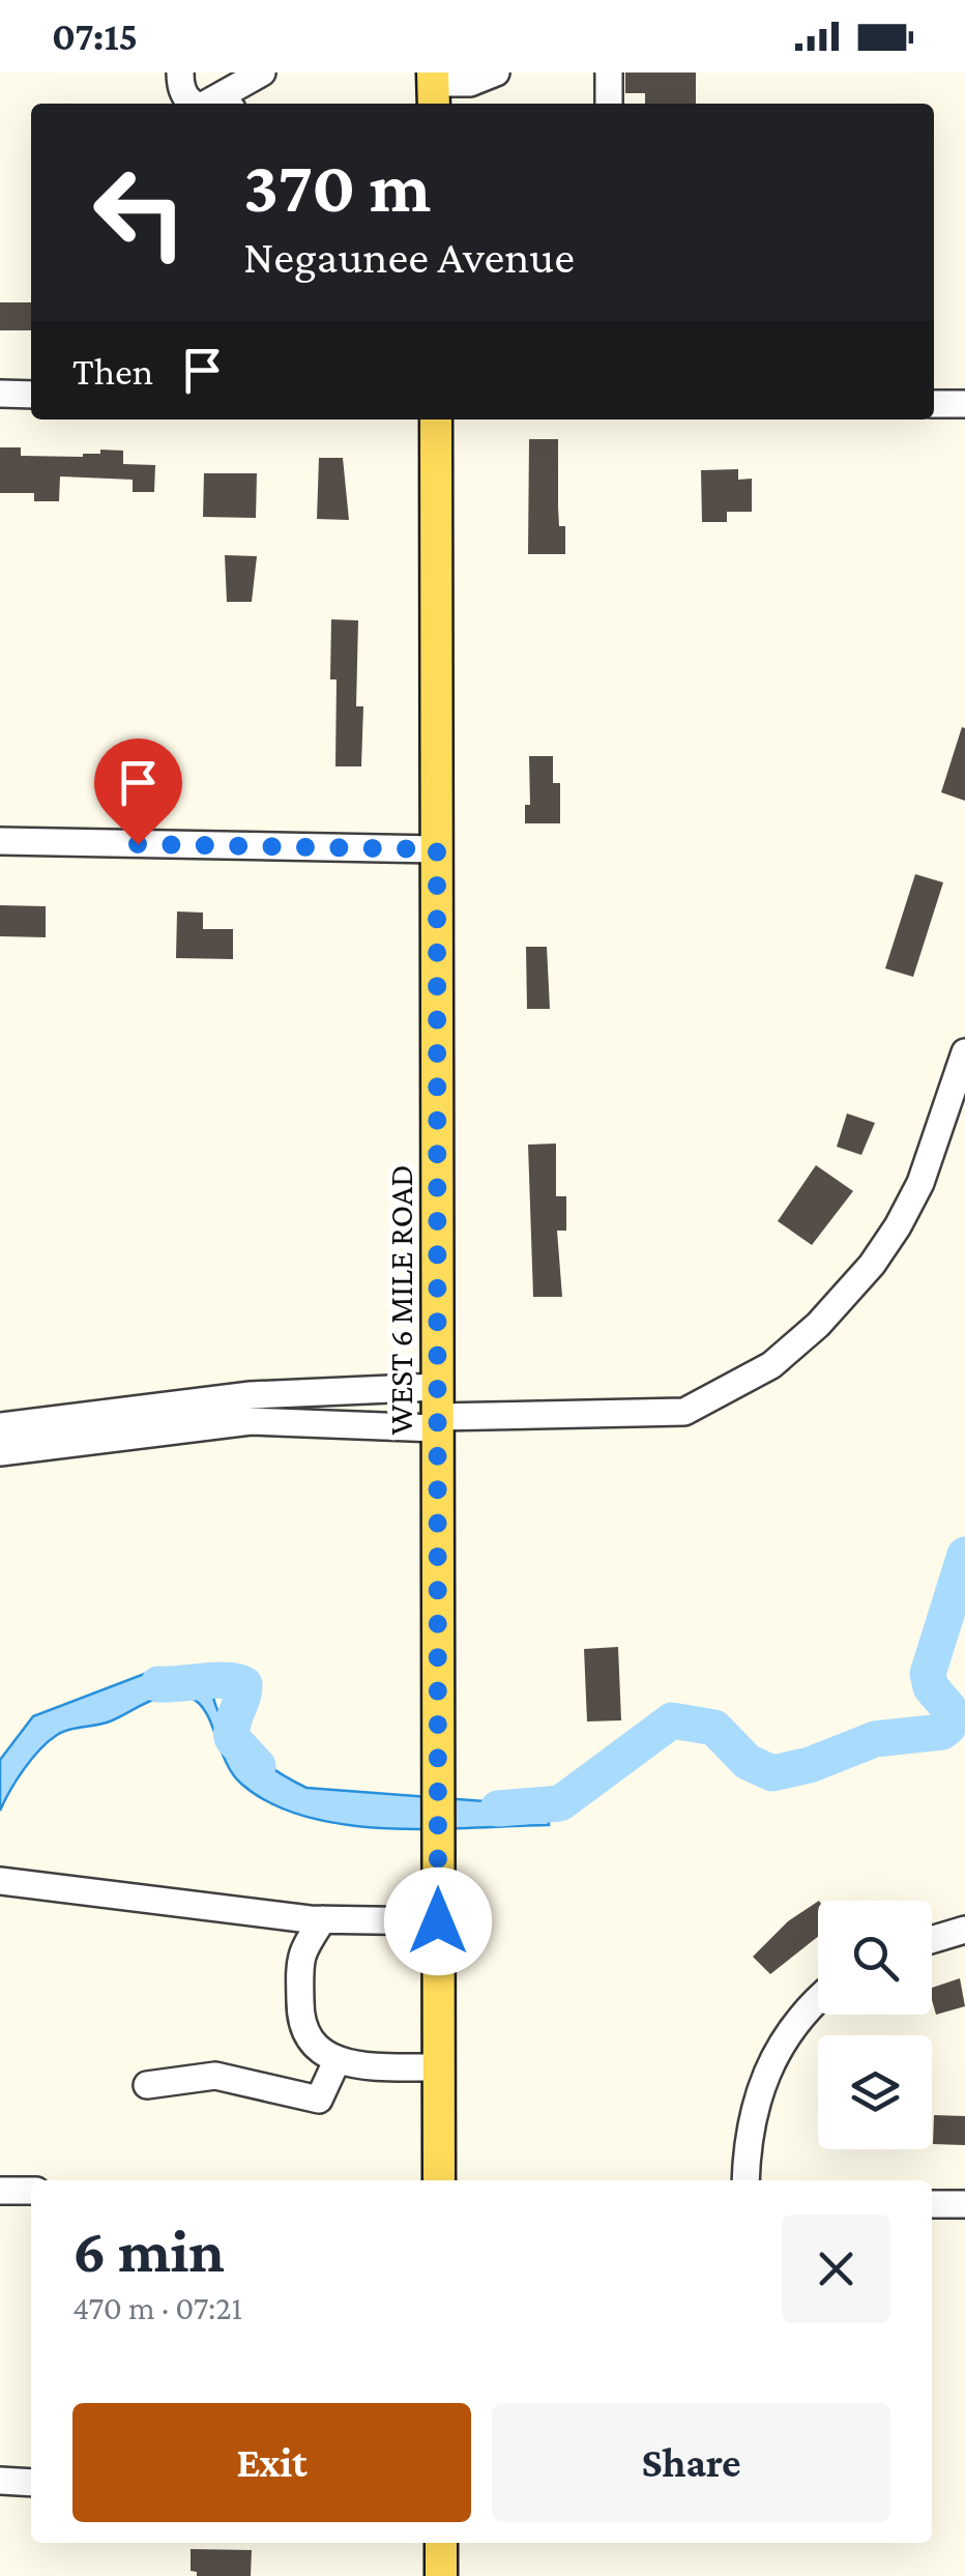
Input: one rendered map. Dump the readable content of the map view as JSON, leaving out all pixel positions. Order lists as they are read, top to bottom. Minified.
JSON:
{"streets":{"main road":["WEST 6 MILE ROAD"]},"page":{"status":"07:15","turn":["370 m","Negaunee Avenue"],"then":"Then","heading":["6 min","470 m · 07:21"],"buttons":["Exit","Share"]}}
